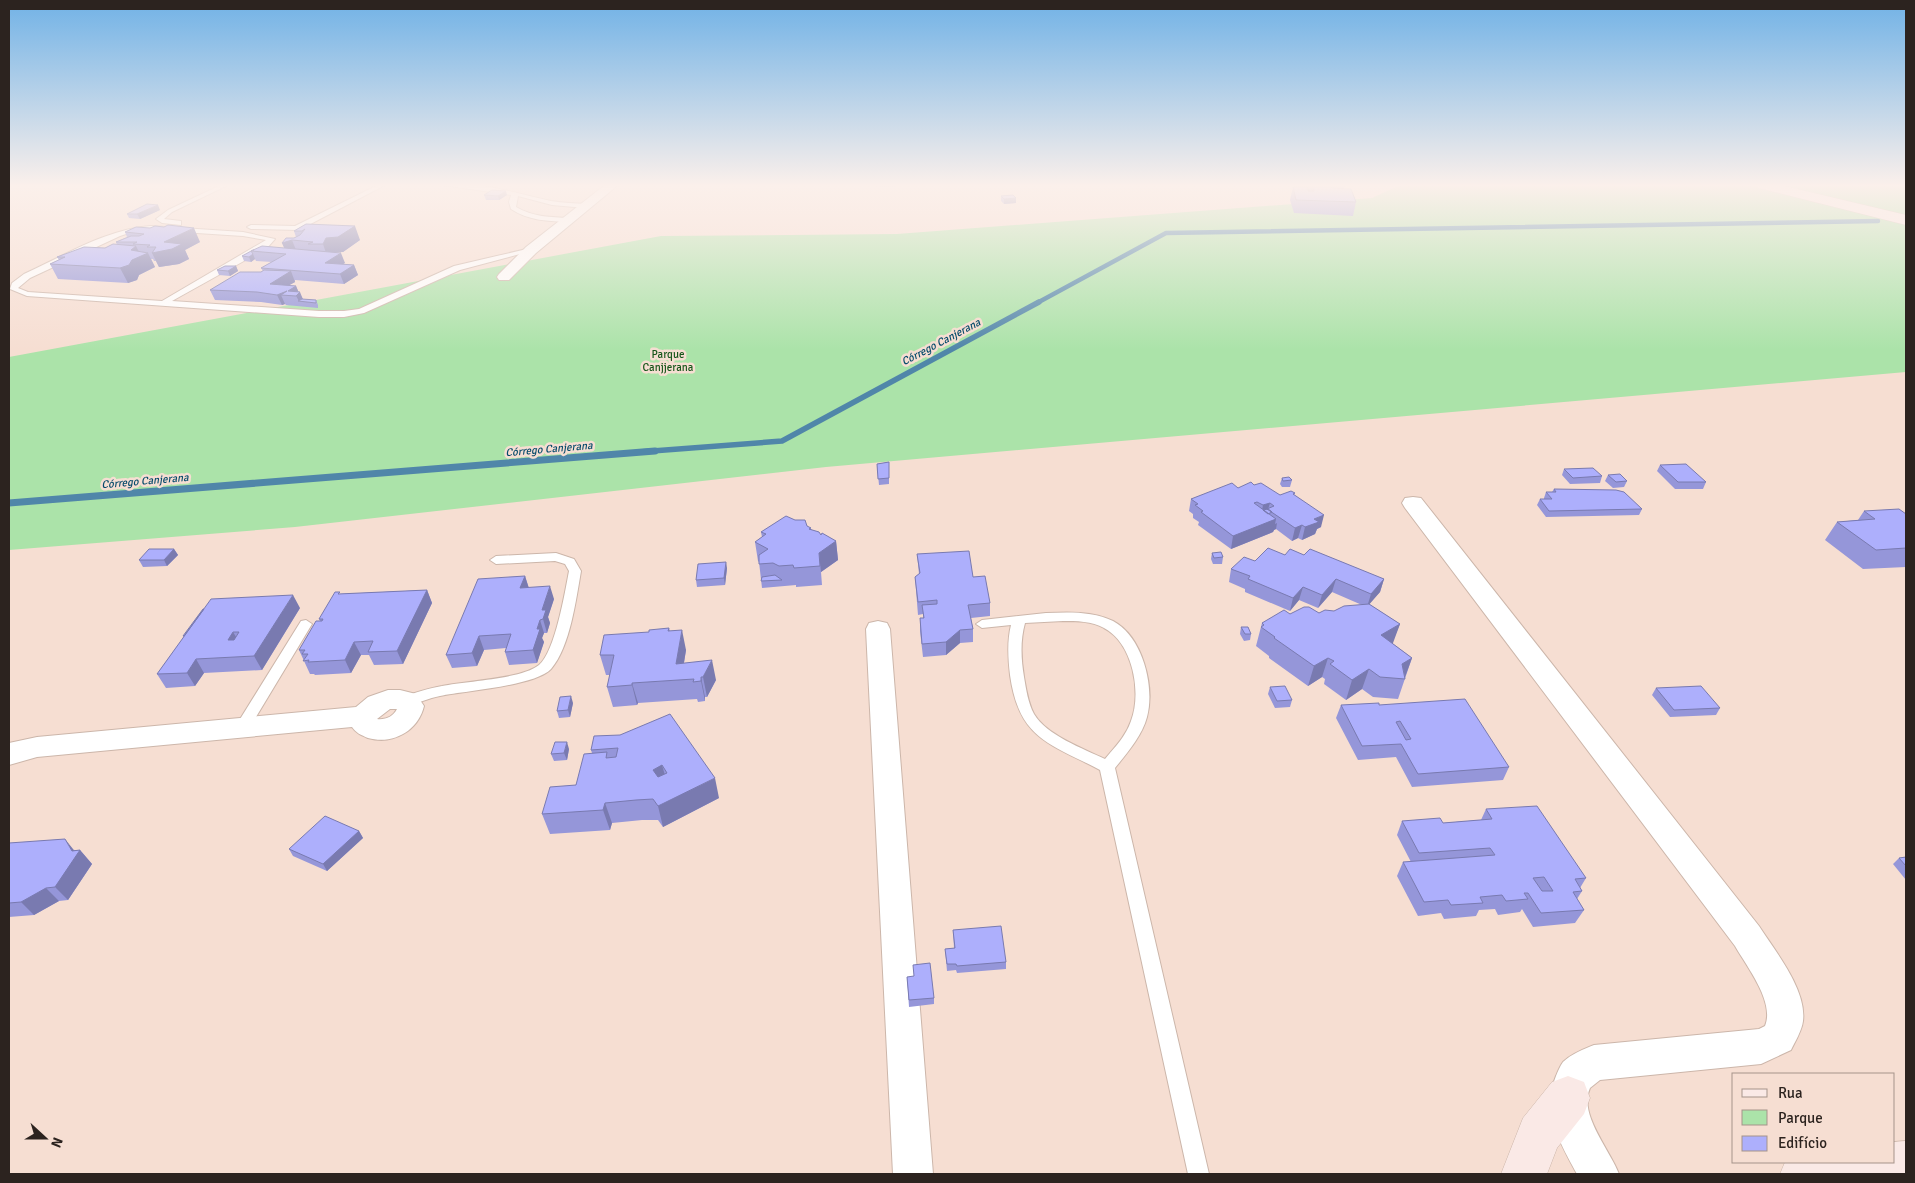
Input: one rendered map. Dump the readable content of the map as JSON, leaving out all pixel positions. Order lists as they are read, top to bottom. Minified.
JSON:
{"water":["Córrego Canjerana"],"parks":["Parque Canjjerana"],"legend":["Rua","Parque","Edifício"],"north":"right"}
